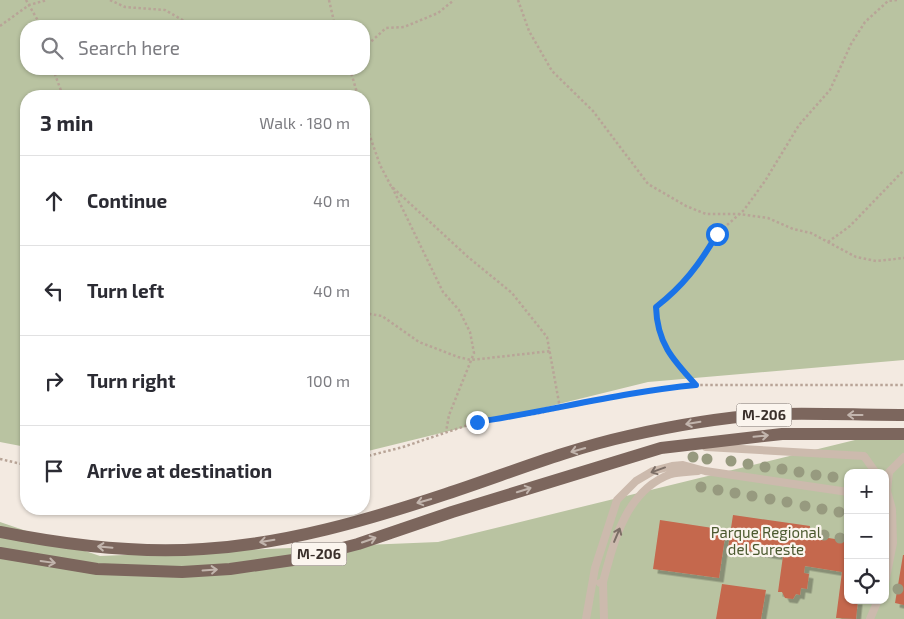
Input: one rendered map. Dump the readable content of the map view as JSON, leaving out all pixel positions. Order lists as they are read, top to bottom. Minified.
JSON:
{"streets":{"main road":["M-206"]},"parks":["Parque Regional del Sureste"],"page":{"search":"Search here","heading":["3 min","Walk · 180 m"],"list":[["Continue","40 m"],["Turn left","40 m"],["Turn right","100 m"],"Arrive at destination"],"map_buttons":["+","−"]}}
